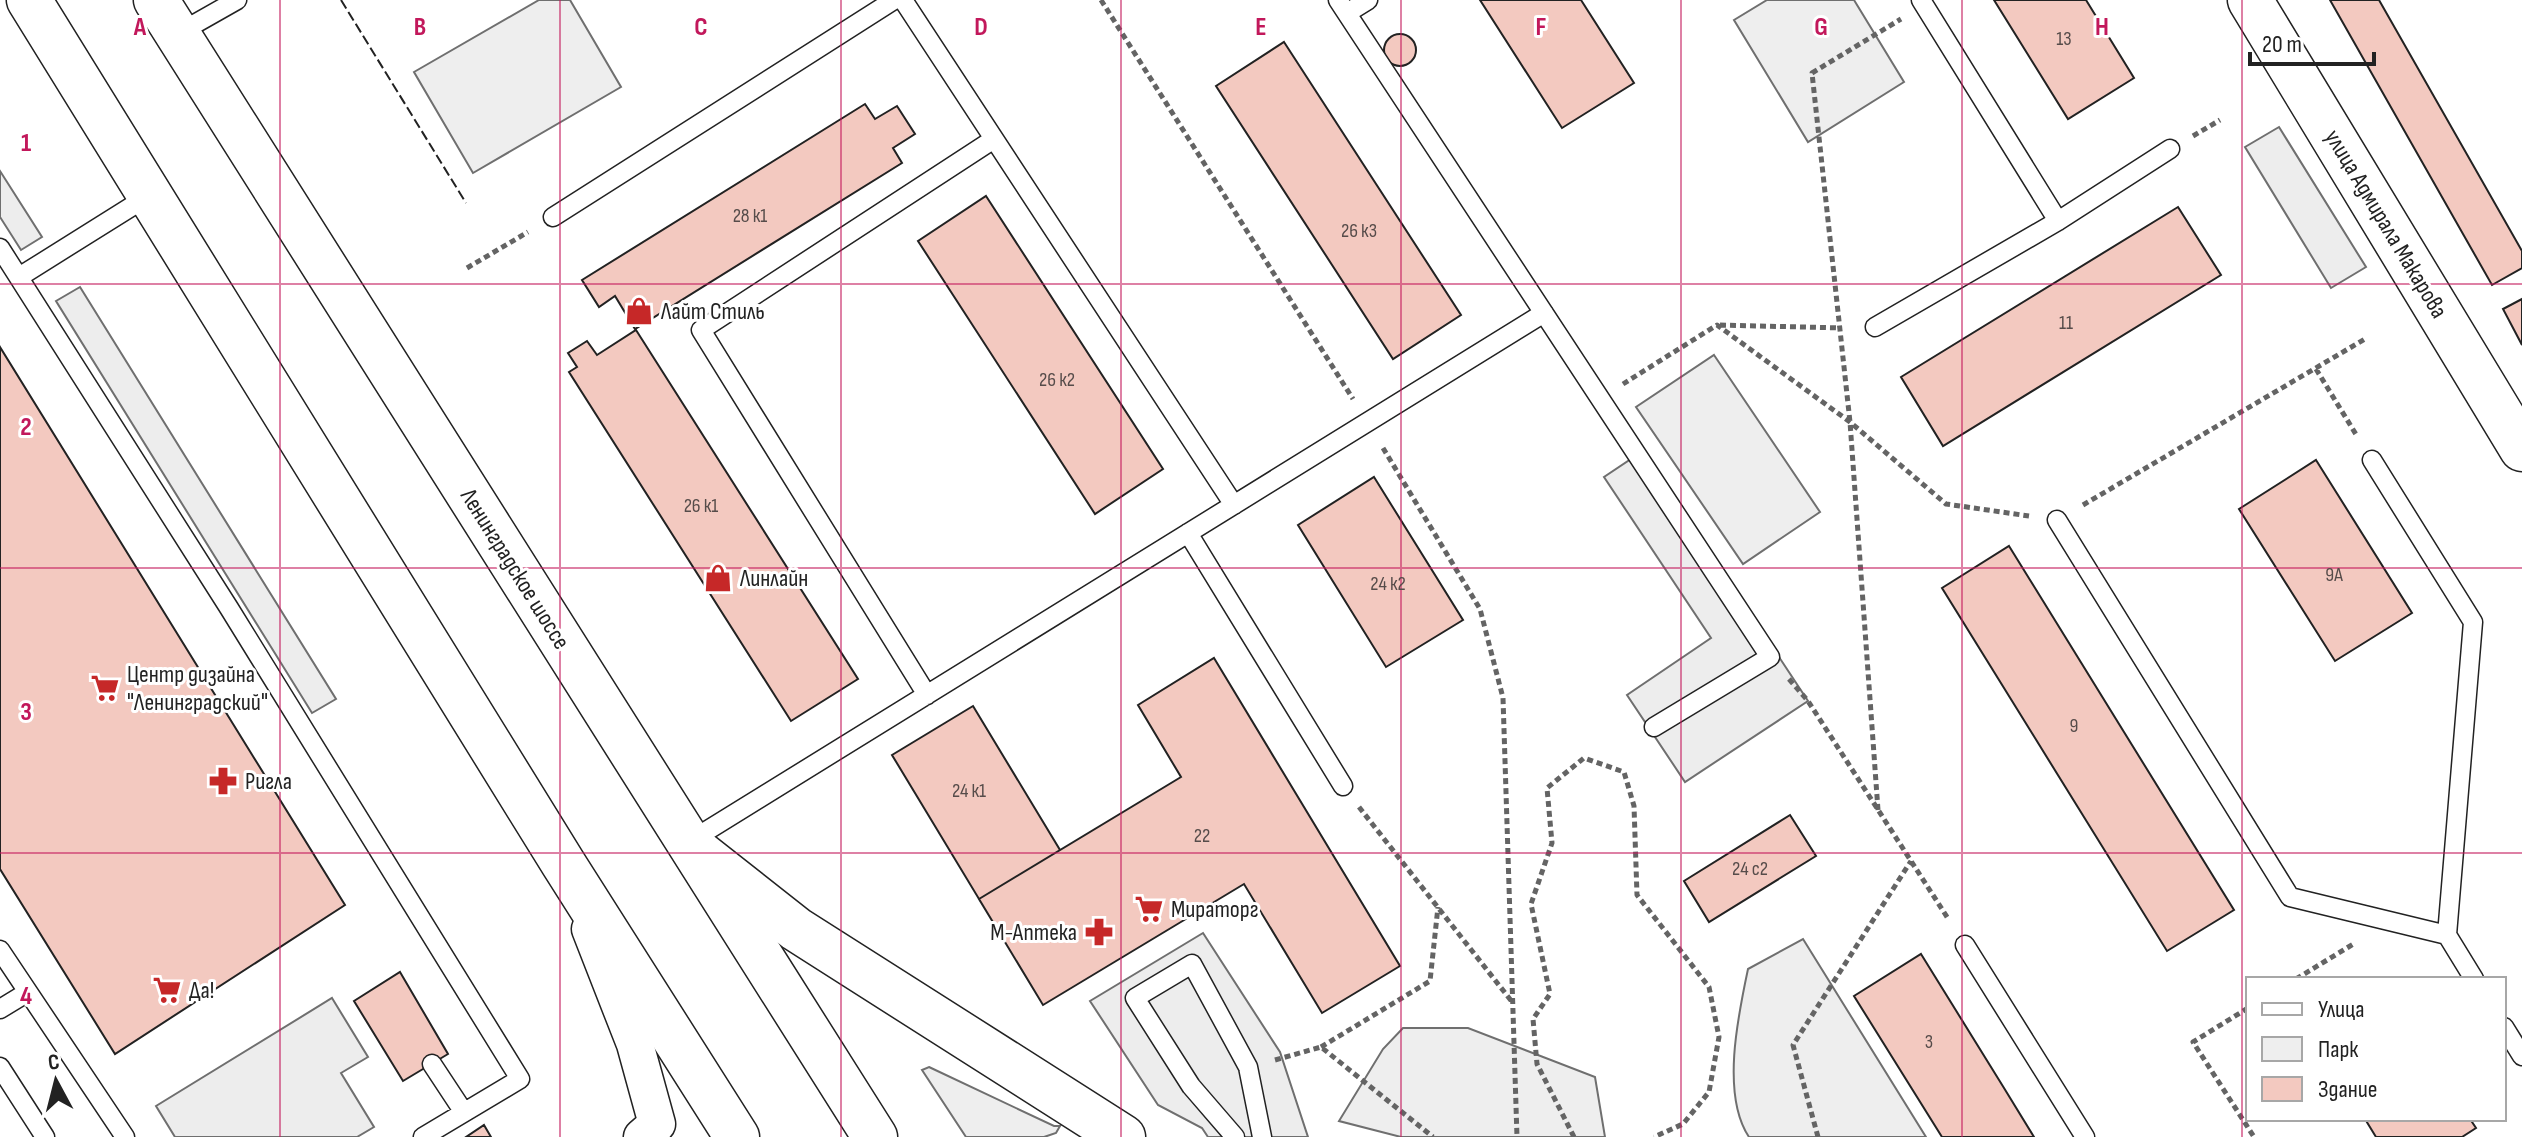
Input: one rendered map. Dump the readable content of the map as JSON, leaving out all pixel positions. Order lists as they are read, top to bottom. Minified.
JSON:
{"streets":{"main road":["улица Адмирала Макарова","Ленинградское шоссе"]},"places":{"shop":["Лайт Стиль","Линлайн"],"supermarket":["Центр дизайна \"Ленинградский\"","Мираторг","Да!"],"pharmacy":["Ригла","М-Аптека"]},"house_numbers":["13","28 к1","26 к3","11","26 к2","26 к1","9А","24 к2","9","24 к1","22","24 с2","3"],"legend":["Улица","Парк","Здание"],"scale_bar":"20 m","north":"top","grid":{"columns":["A","B","C","D","E","F","G","H"],"rows":["1","2","3","4"]}}
